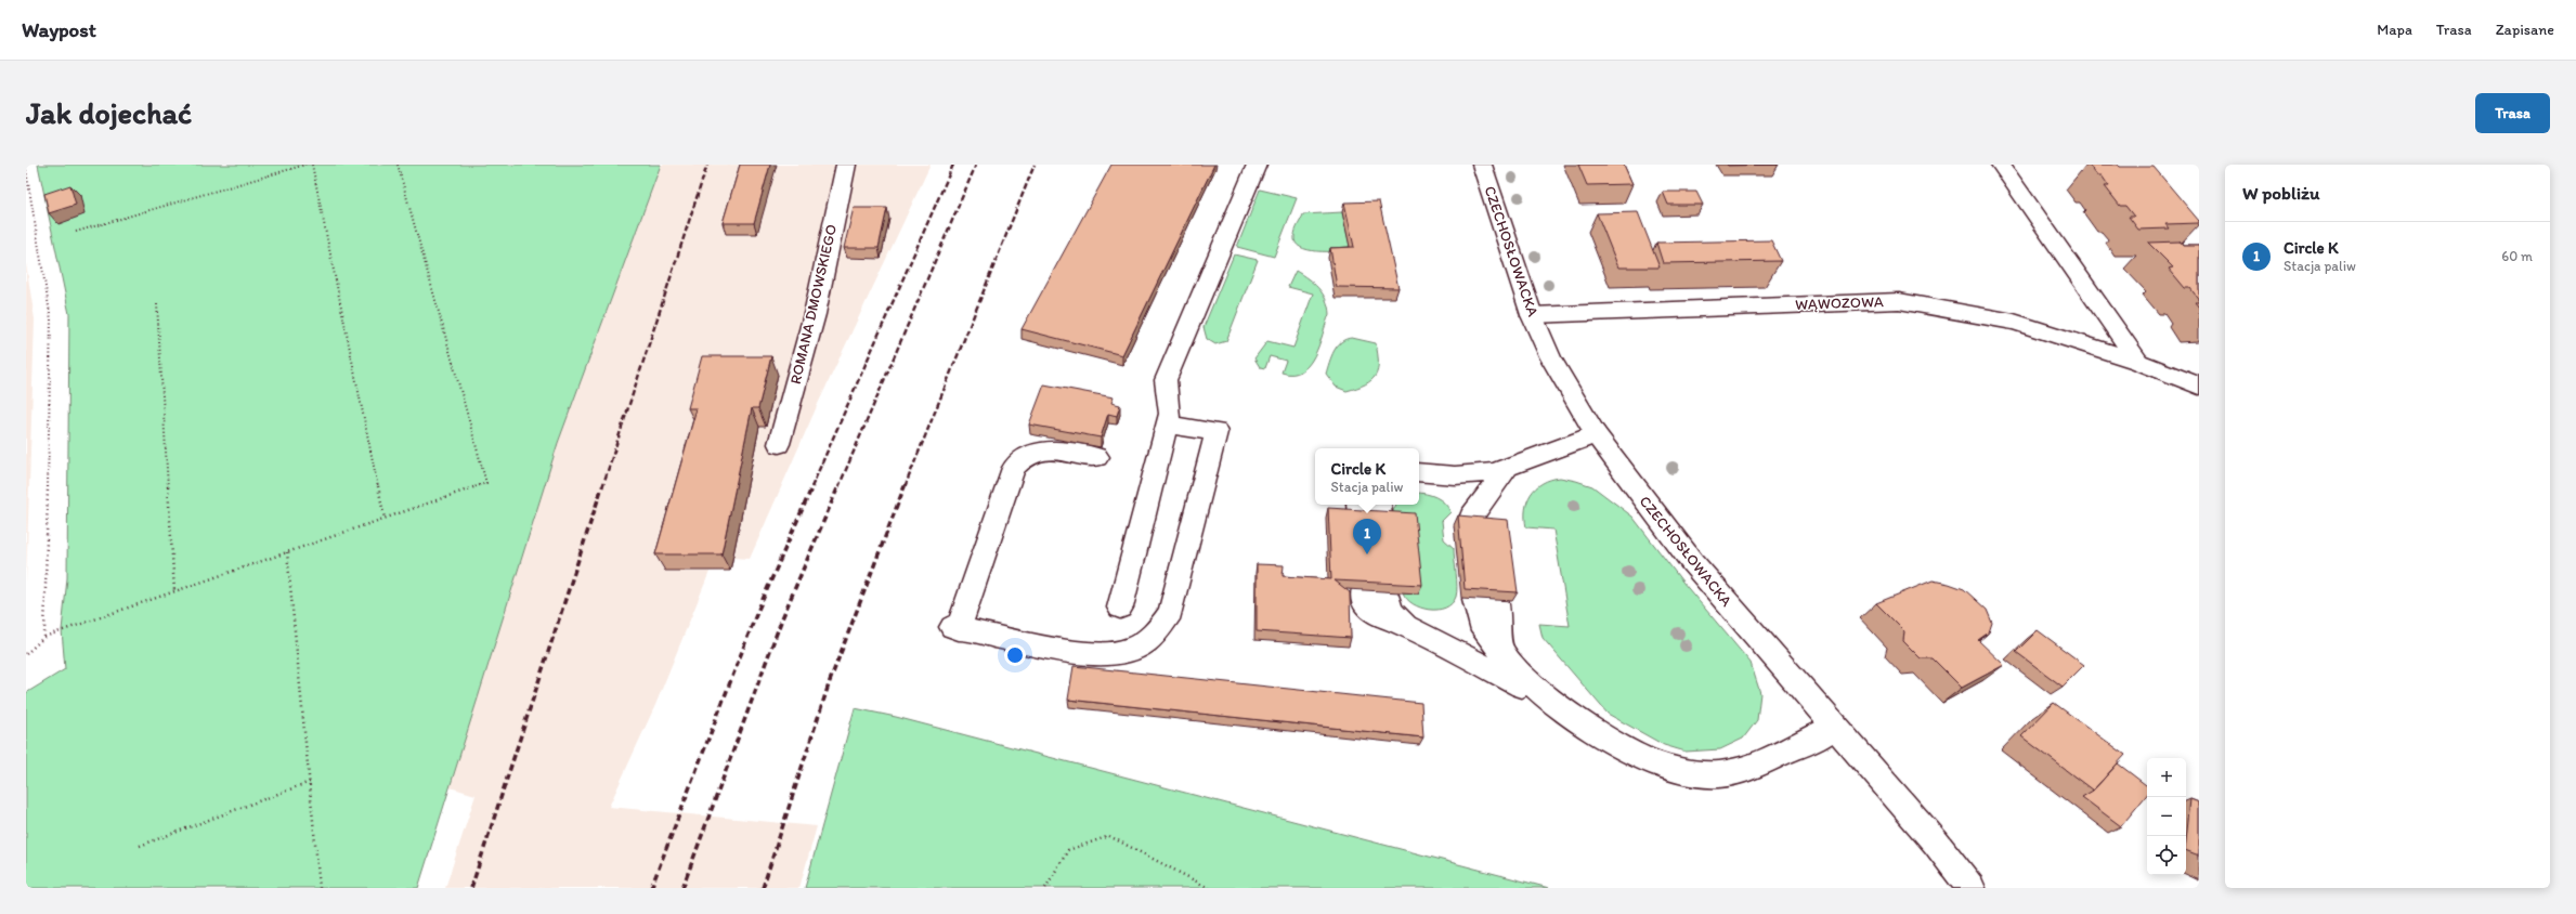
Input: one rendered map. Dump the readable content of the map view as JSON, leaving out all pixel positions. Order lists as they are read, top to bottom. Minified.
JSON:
{"streets":{"street":["CZECHOSŁOWACKA","WĄWOZOWA","ROMANA DMOWSKIEGO"]},"crossings":[["CZECHOSŁOWACKA","WĄWOZOWA"]],"page":{"header":"Waypost","nav":["Mapa","Trasa","Zapisane"],"buttons":"Trasa","title":"Jak dojechać","heading":"W pobliżu","list":[{"mark":"1","name":"Circle K","note":"Stacja paliw","value":"60 m"}],"popup":["Circle K","Stacja paliw"],"pins":"1","map_buttons":["+","−"]}}
